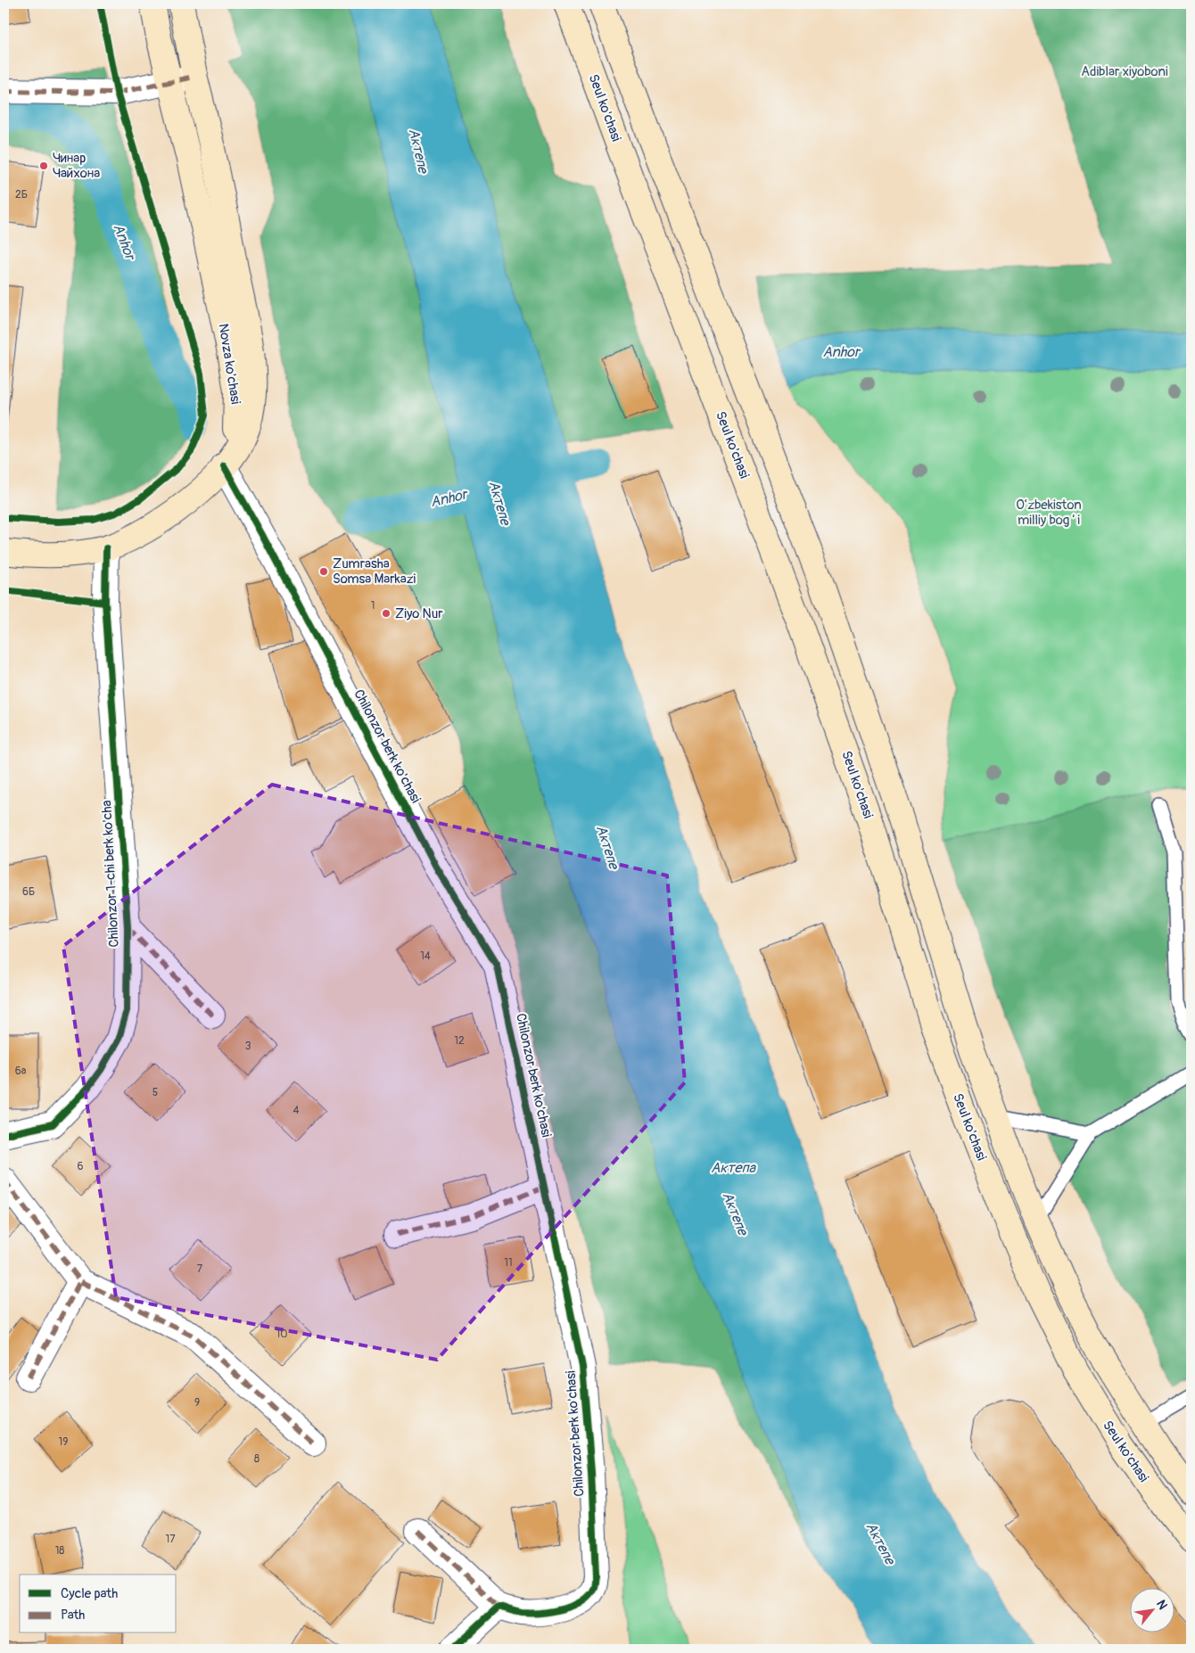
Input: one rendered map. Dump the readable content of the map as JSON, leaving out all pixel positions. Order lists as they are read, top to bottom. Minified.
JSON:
{"streets":{"main road":["Seul ko'chasi","Novza ko'chasi"],"street":["Chilonzor berk ko'chasi","Chilonzor 1-chi berk ko'cha"]},"crossings":[["Novza ko'chasi","Chilonzor berk ko'chasi"]],"water":["Актепе","Anhor","Актепа"],"parks":["Adiblar xiyoboni","Oʻzbekiston milliy bogʻi"],"places":["Чинар Чайхона","Zumrasha Somsa Markazi","Ziyo Nur"],"house_numbers":["2Б","1","6Б","14","12","3","6a","5","4","6","11","7","10","9","19","8","17","18"],"legend":["Cycle path","Path"],"north":"top right"}
